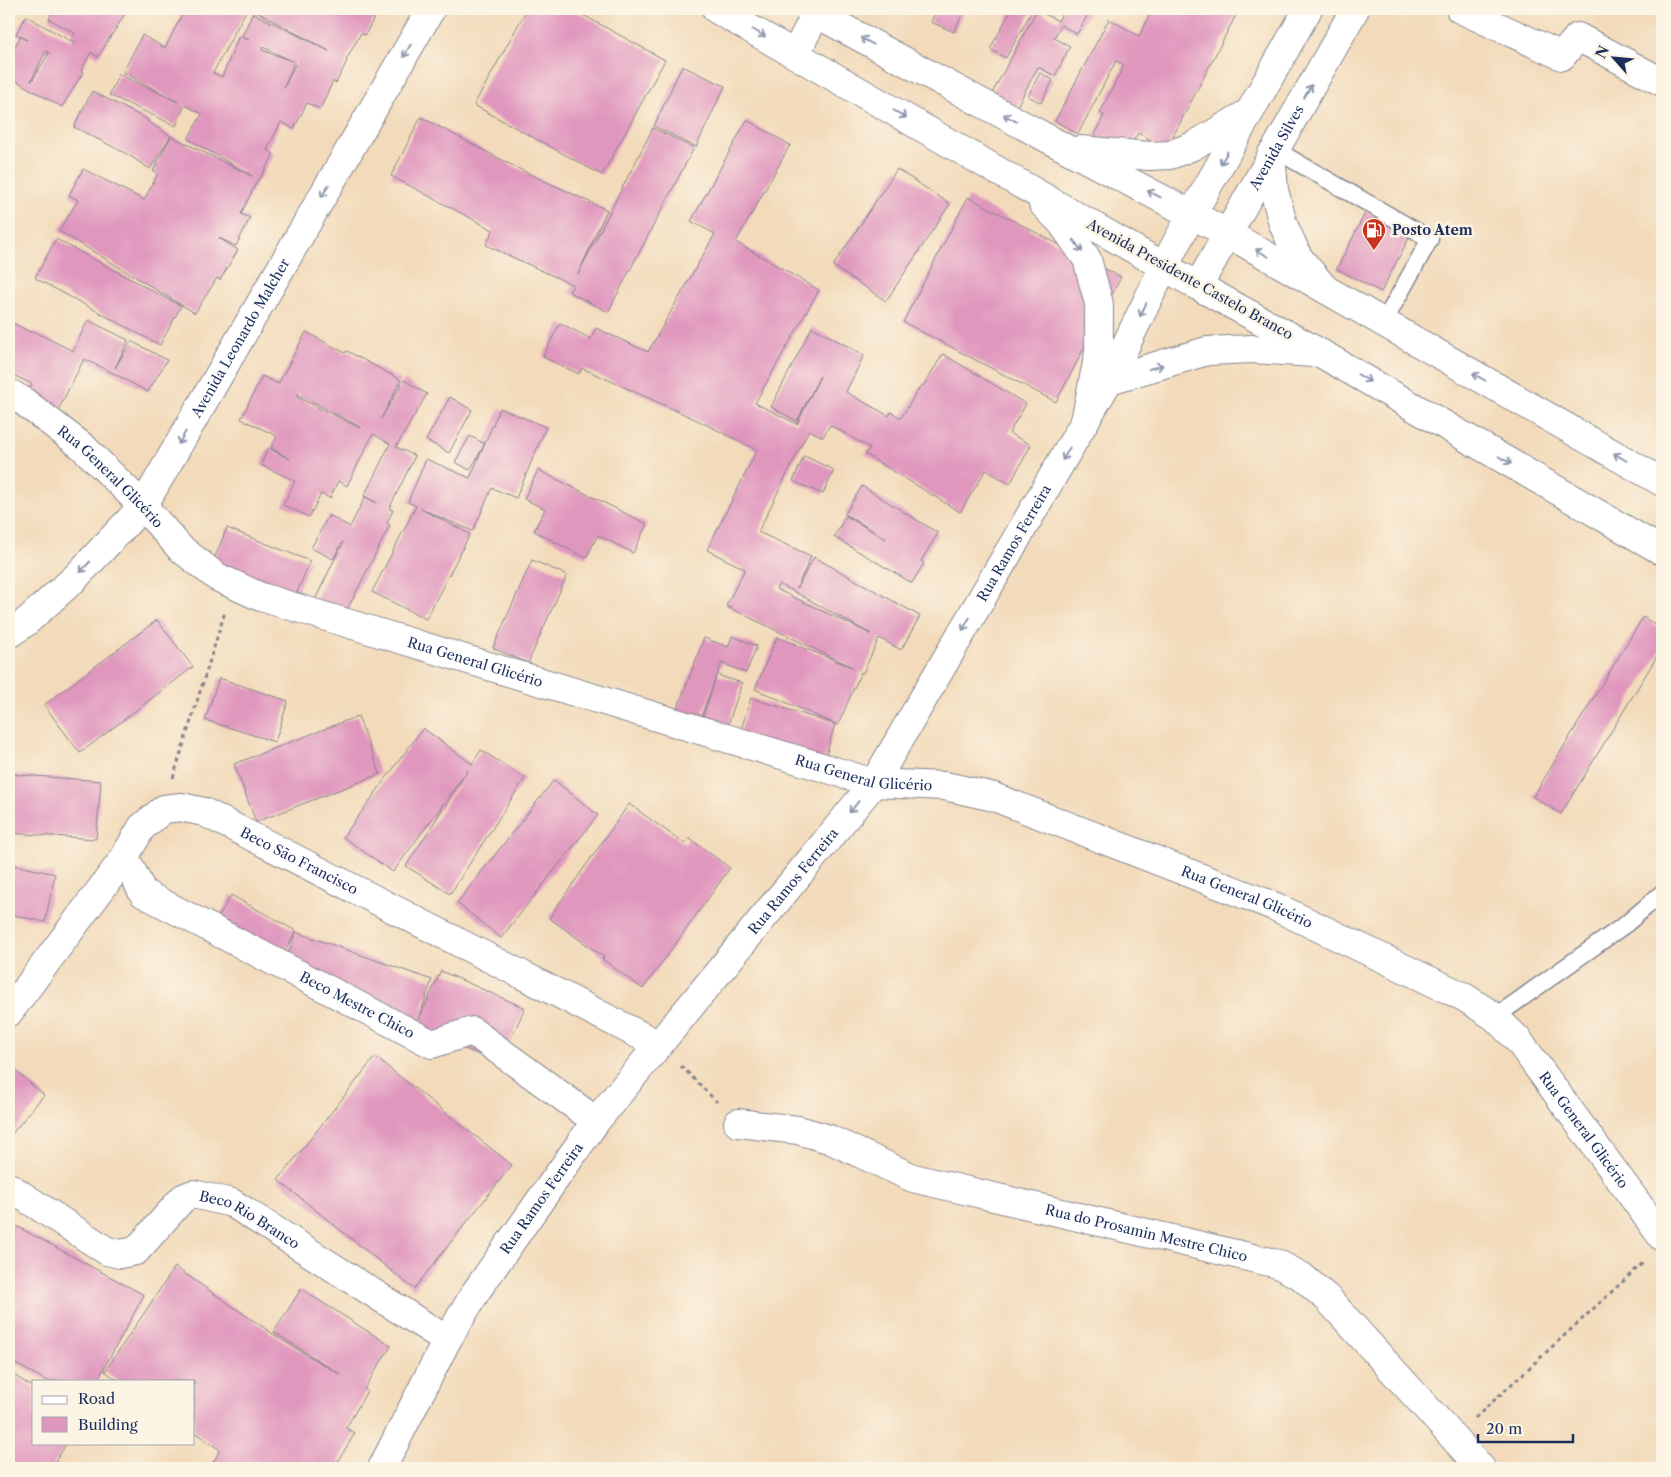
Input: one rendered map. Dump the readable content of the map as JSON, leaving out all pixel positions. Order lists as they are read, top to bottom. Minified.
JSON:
{"streets":{"street":["Avenida Silves","Avenida Presidente Castelo Branco","Avenida Leonardo Malcher","Rua General Glicério","Rua Ramos Ferreira","Beco São Francisco","Beco Mestre Chico","Beco Rio Branco","Rua do Prosamin Mestre Chico"]},"crossings":[["Avenida Silves","Avenida Presidente Castelo Branco"],["Avenida Presidente Castelo Branco","Rua Ramos Ferreira"],["Avenida Leonardo Malcher","Rua General Glicério"],["Rua General Glicério","Rua Ramos Ferreira"],["Rua Ramos Ferreira","Beco São Francisco"],["Rua Ramos Ferreira","Beco Mestre Chico"],["Rua Ramos Ferreira","Beco Rio Branco"]],"one_way":["Avenida Leonardo Malcher","Rua Ramos Ferreira"],"places":{"fuel station":["Posto Atem"]},"legend":["Road","Building"],"scale_bar":"20 m","north":"top left"}
